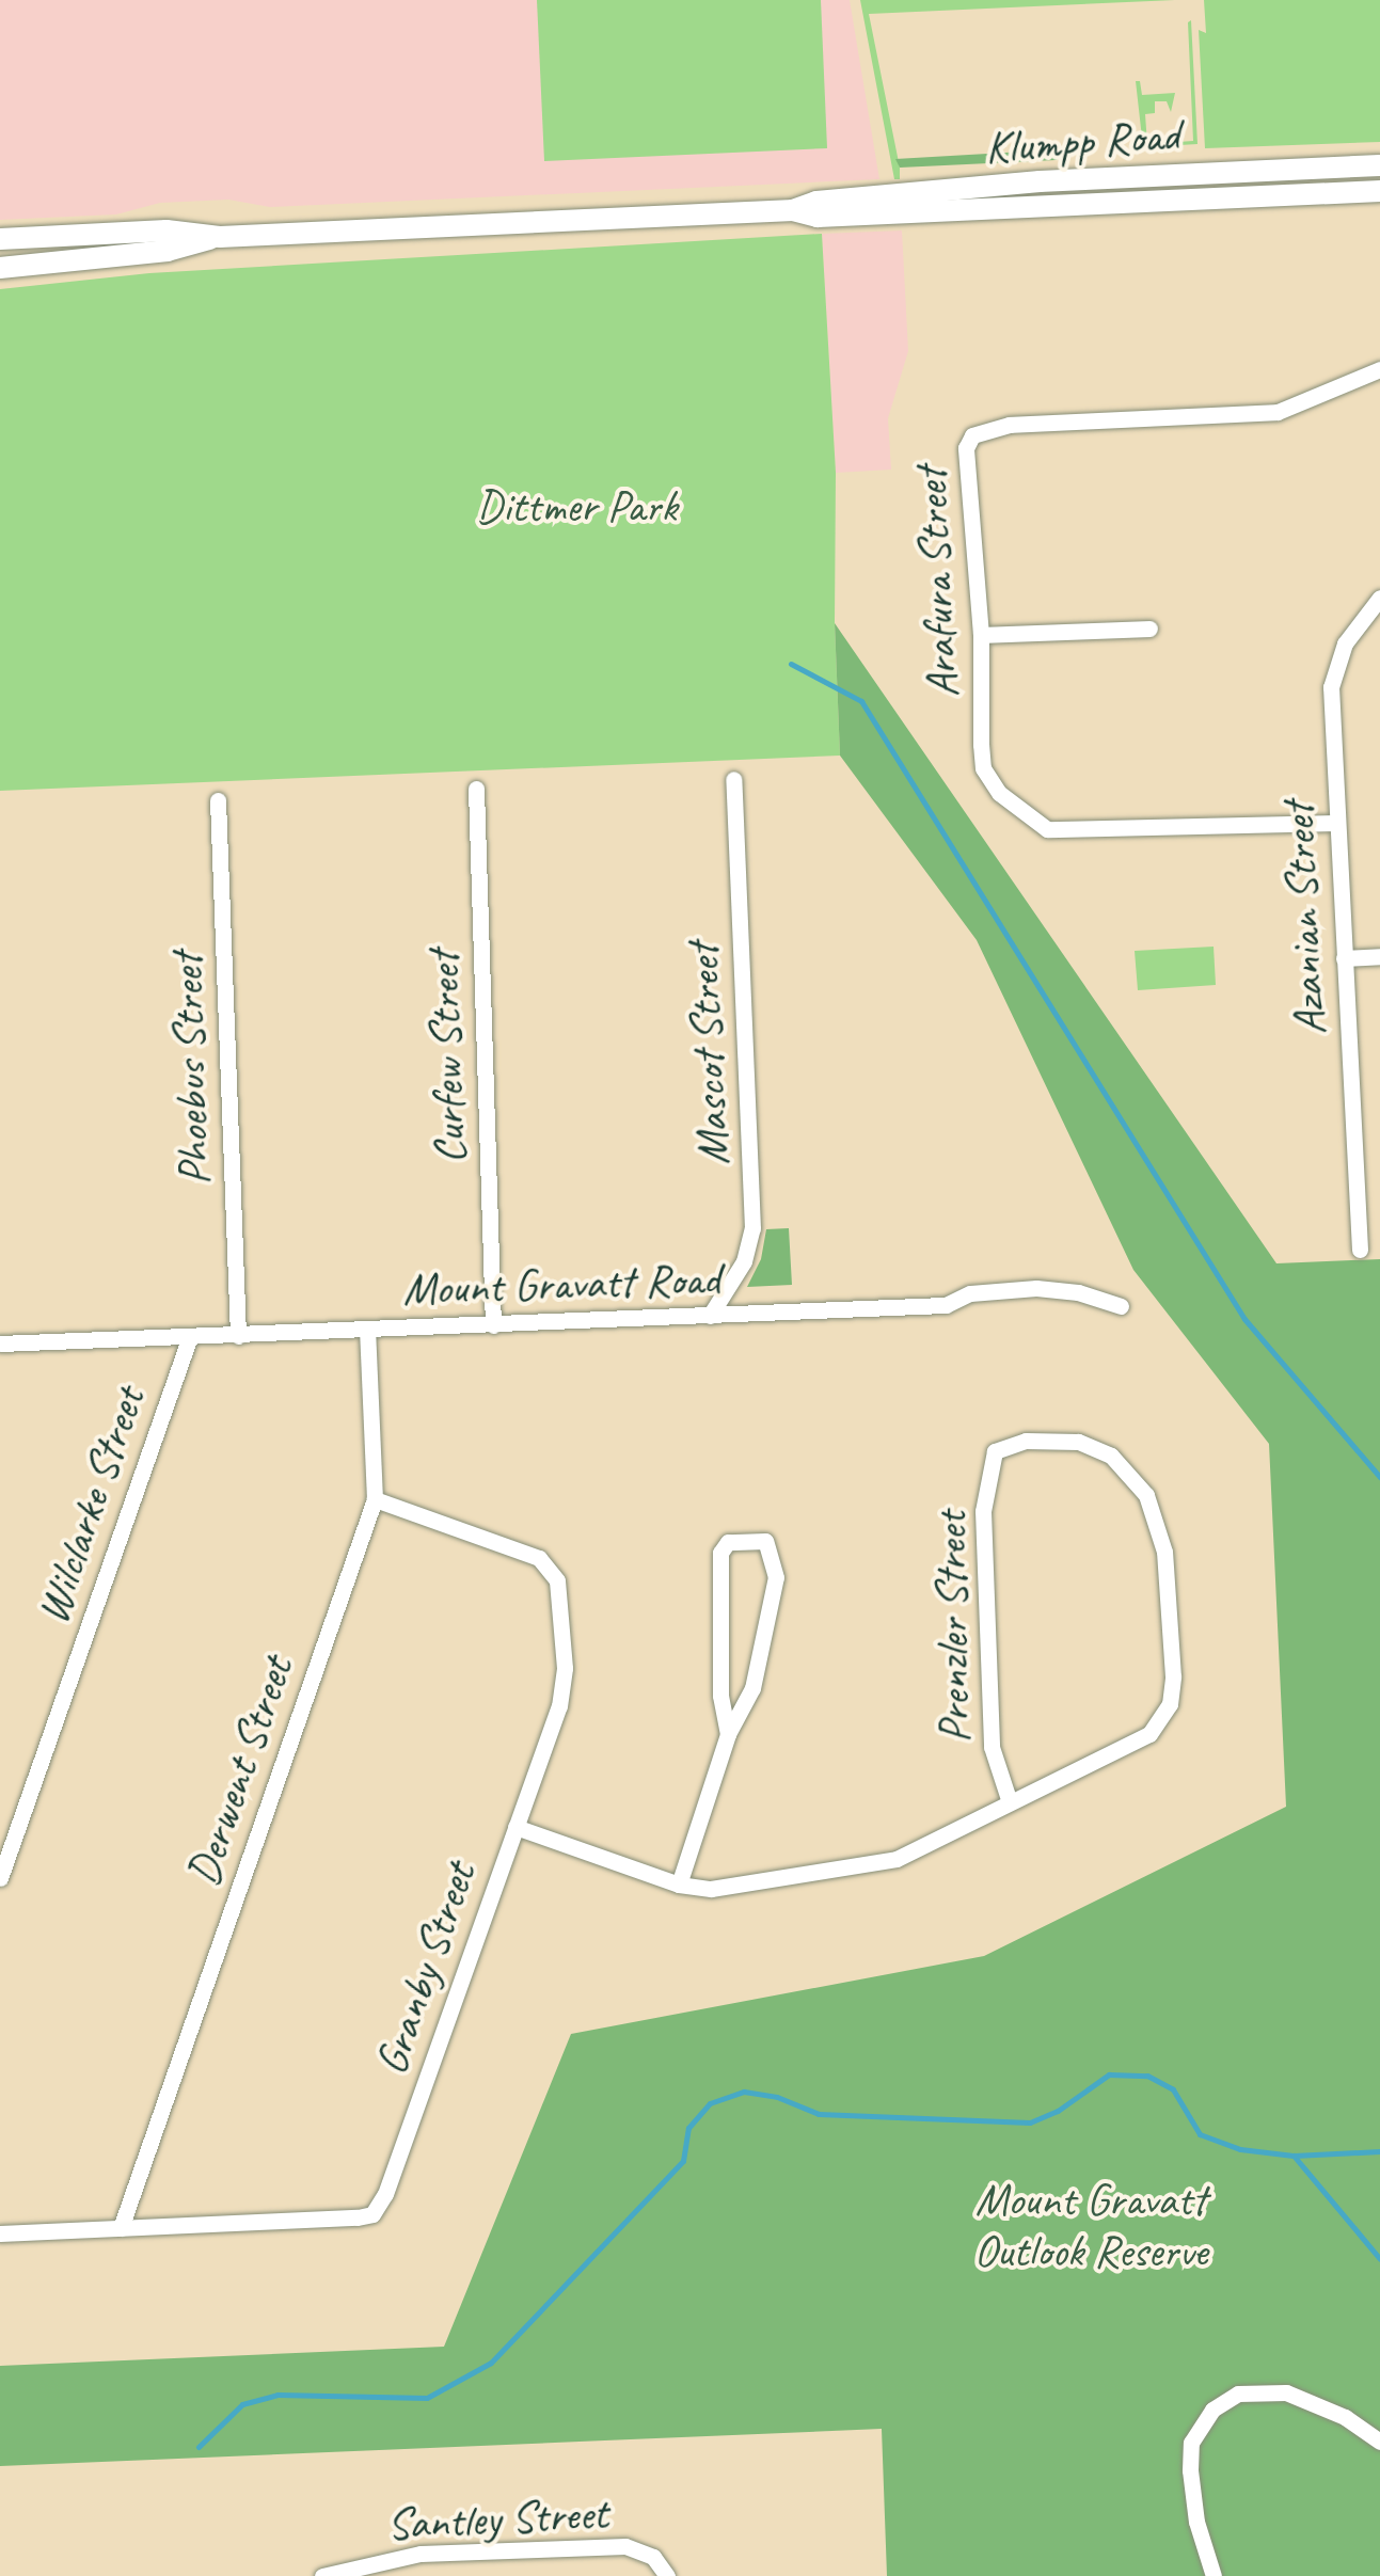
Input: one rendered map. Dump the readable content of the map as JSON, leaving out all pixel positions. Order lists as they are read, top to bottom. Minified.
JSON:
{"streets":{"main road":["Klumpp Road"],"street":["Arafura Street","Azanian Street","Mascot Street","Curfew Street","Phoebus Street","Mount Gravatt Road","Wilclarke Street","Prenzler Street","Derwent Street","Granby Street","Santley Street"]},"crossings":[["Arafura Street","Azanian Street"],["Mascot Street","Mount Gravatt Road"],["Curfew Street","Mount Gravatt Road"],["Phoebus Street","Mount Gravatt Road"],["Mount Gravatt Road","Wilclarke Street"],["Mount Gravatt Road","Derwent Street"],["Prenzler Street","Granby Street"],["Derwent Street","Granby Street"]],"parks":["Dittmer Park","Mount Gravatt Outlook Reserve"]}
